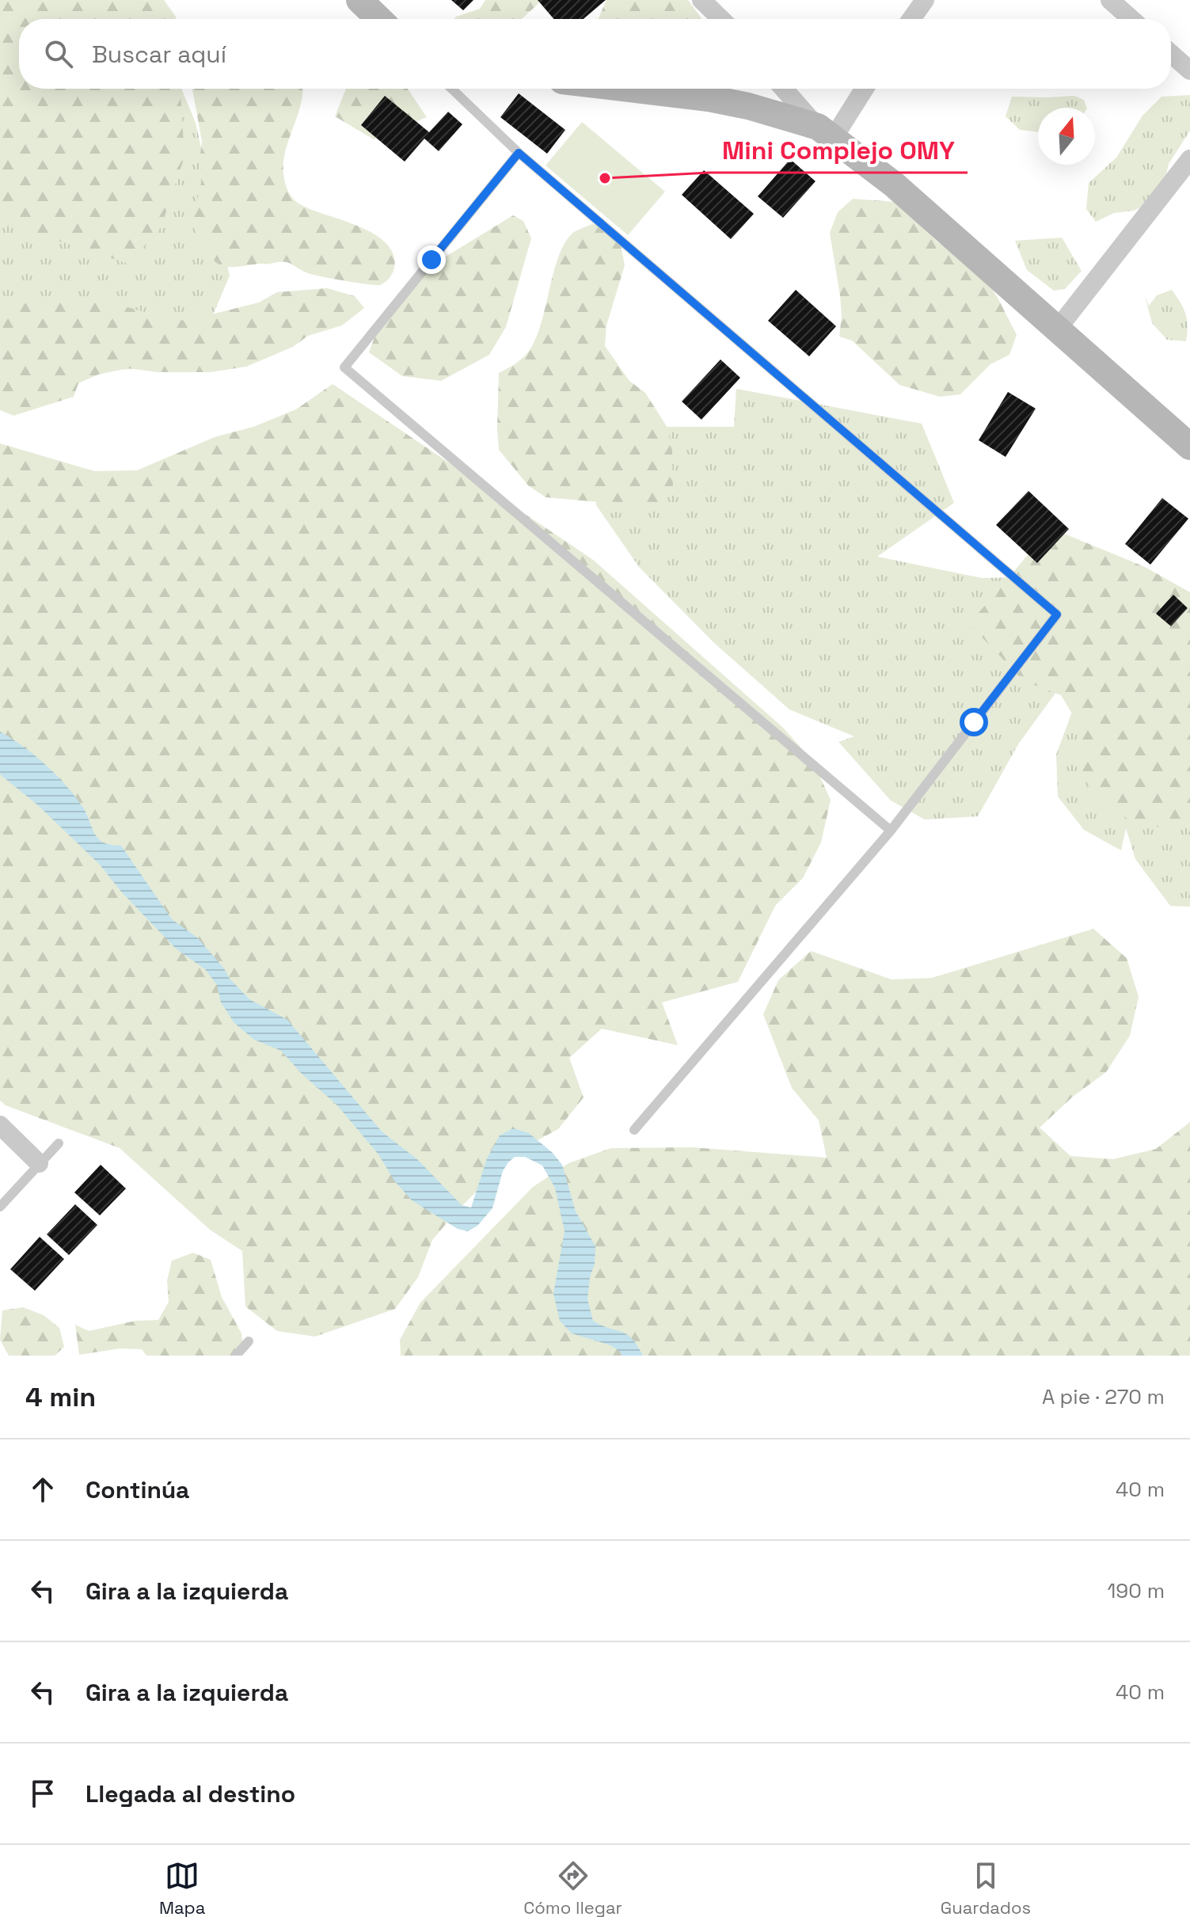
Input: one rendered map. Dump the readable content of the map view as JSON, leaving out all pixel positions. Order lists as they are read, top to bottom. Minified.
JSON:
{"places":["Mini Complejo OMY"],"north":"top","page":{"search":"Buscar aquí","heading":["4 min","A pie · 270 m"],"list":[["Continúa","40 m"],["Gira a la izquierda","190 m"],["Gira a la izquierda","40 m"],"Llegada al destino"],"nav":["Mapa","Cómo llegar","Guardados"]}}
